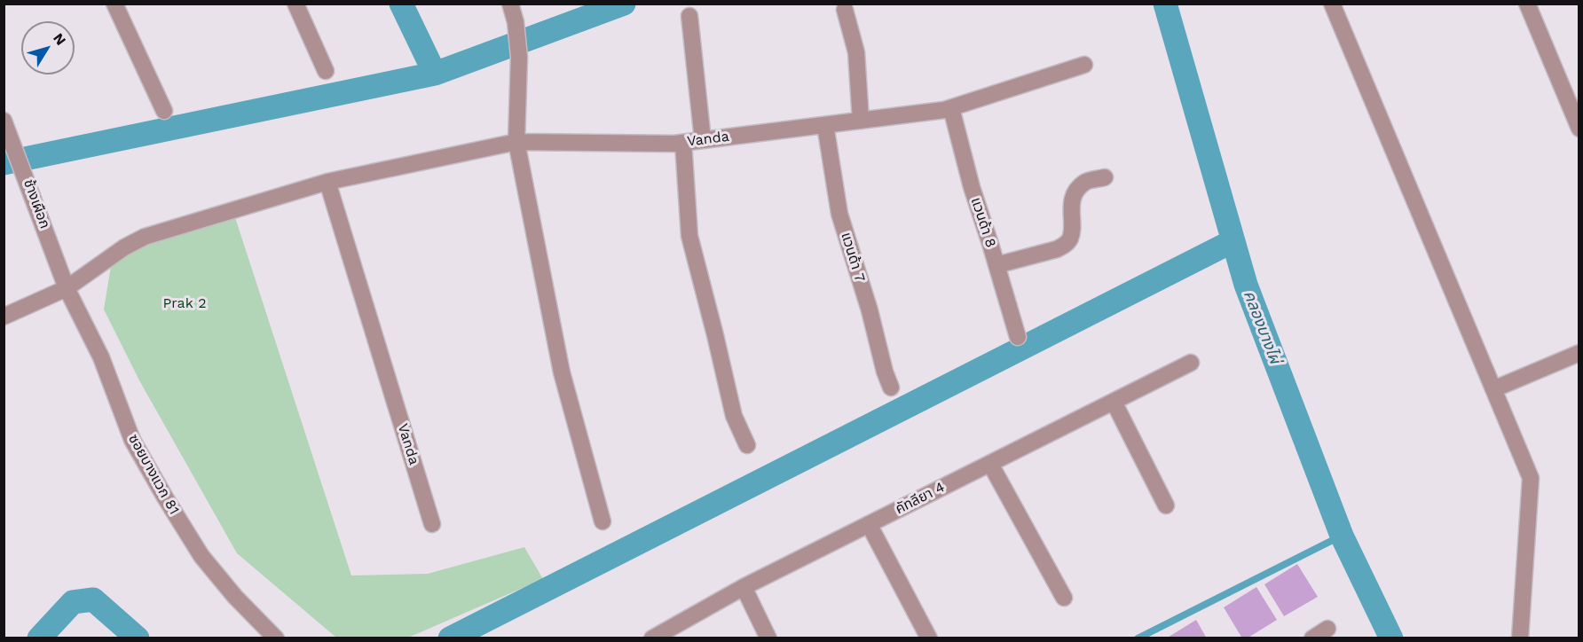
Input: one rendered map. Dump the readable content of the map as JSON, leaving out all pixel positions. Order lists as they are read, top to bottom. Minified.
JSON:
{"streets":{"street":["Vanda","ช้างเผือก","แวนด้า 8","แวนด้า 7","ซอยบางแวก 81","คัทลียา 4"]},"crossings":[["Vanda","ช้างเผือก"],["Vanda","แวนด้า 8"],["Vanda","แวนด้า 7"],["Vanda","ซอยบางแวก 81"],["ช้างเผือก","ซอยบางแวก 81"]],"water":["คลองบางไผ่"],"parks":["Prak 2"],"north":"top right"}
